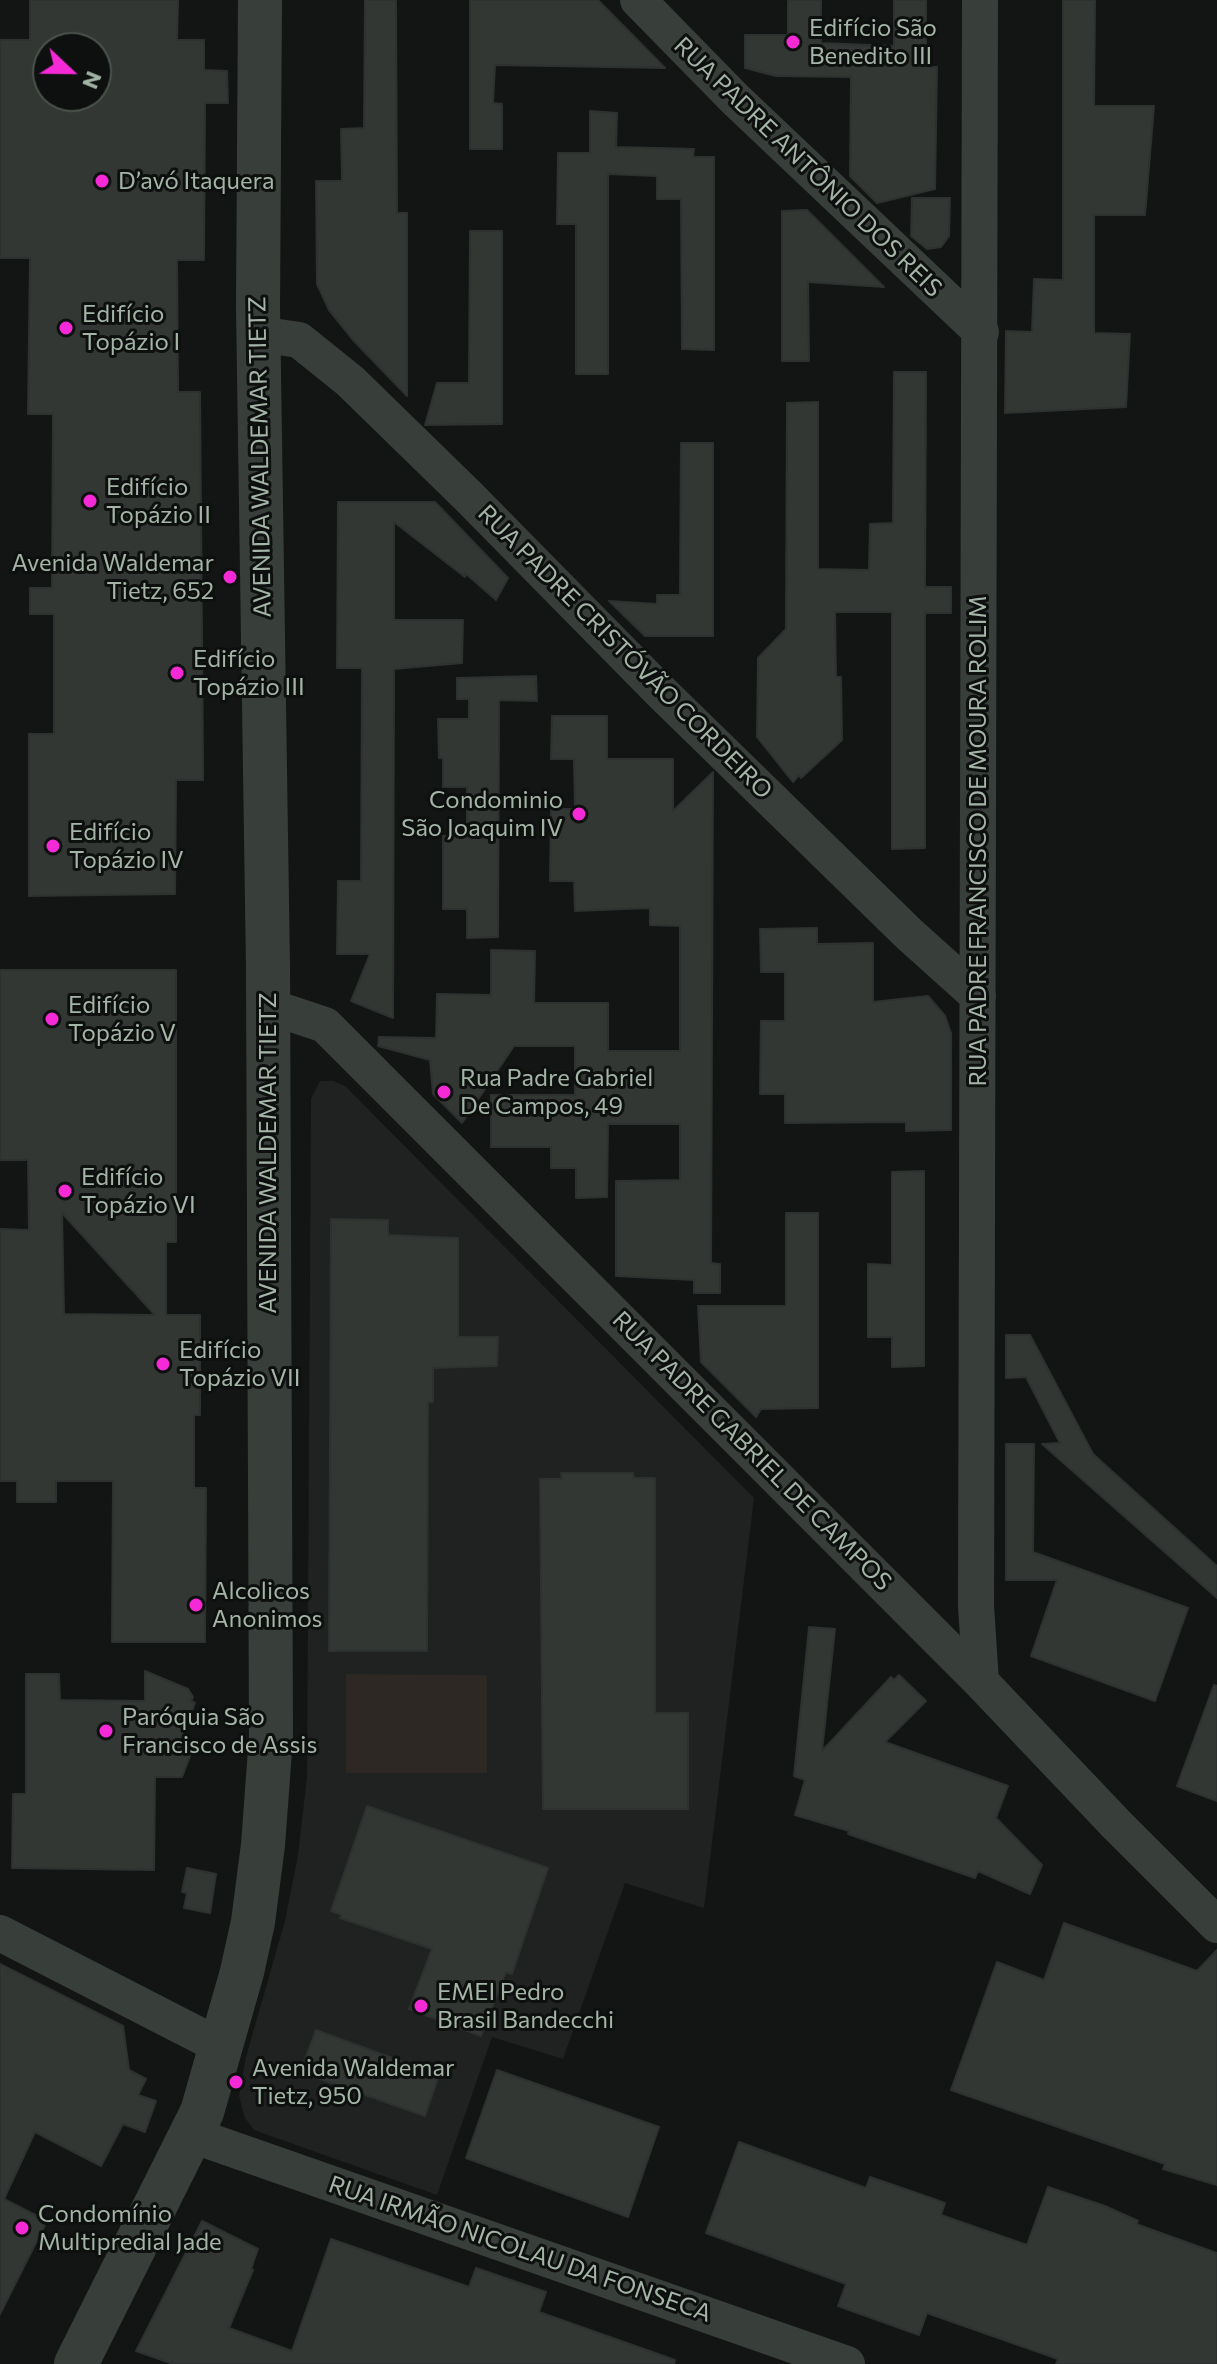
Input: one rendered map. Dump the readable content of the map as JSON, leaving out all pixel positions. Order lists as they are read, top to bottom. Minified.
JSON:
{"streets":{"street":["RUA PADRE ANTÔNIO DOS REIS","AVENIDA WALDEMAR TIETZ","RUA PADRE CRISTÓVÃO CORDEIRO","RUA PADRE FRANCISCO DE MOURA ROLIM","RUA PADRE GABRIEL DE CAMPOS","RUA IRMÃO NICOLAU DA FONSECA"]},"crossings":[["RUA PADRE ANTÔNIO DOS REIS","RUA PADRE FRANCISCO DE MOURA ROLIM"],["AVENIDA WALDEMAR TIETZ","RUA PADRE CRISTÓVÃO CORDEIRO"],["AVENIDA WALDEMAR TIETZ","RUA PADRE GABRIEL DE CAMPOS"],["AVENIDA WALDEMAR TIETZ","RUA IRMÃO NICOLAU DA FONSECA"],["RUA PADRE CRISTÓVÃO CORDEIRO","RUA PADRE FRANCISCO DE MOURA ROLIM"],["RUA PADRE FRANCISCO DE MOURA ROLIM","RUA PADRE GABRIEL DE CAMPOS"]],"places":["Edifício São Benedito III","D’avó Itaquera","Edifício Topázio I","Edifício Topázio II","Avenida Waldemar Tietz, 652","Edifício Topázio III","Condominio São Joaquim IV","Edifício Topázio IV","Edifício Topázio V","Rua Padre Gabriel De Campos, 49","Edifício Topázio VI","Edifício Topázio VII","Alcolicos Anonimos","Paróquia São Francisco de Assis","EMEI Pedro Brasil Bandecchi","Avenida Waldemar Tietz, 950","Condomínio Multipredial Jade"],"north":"right"}
